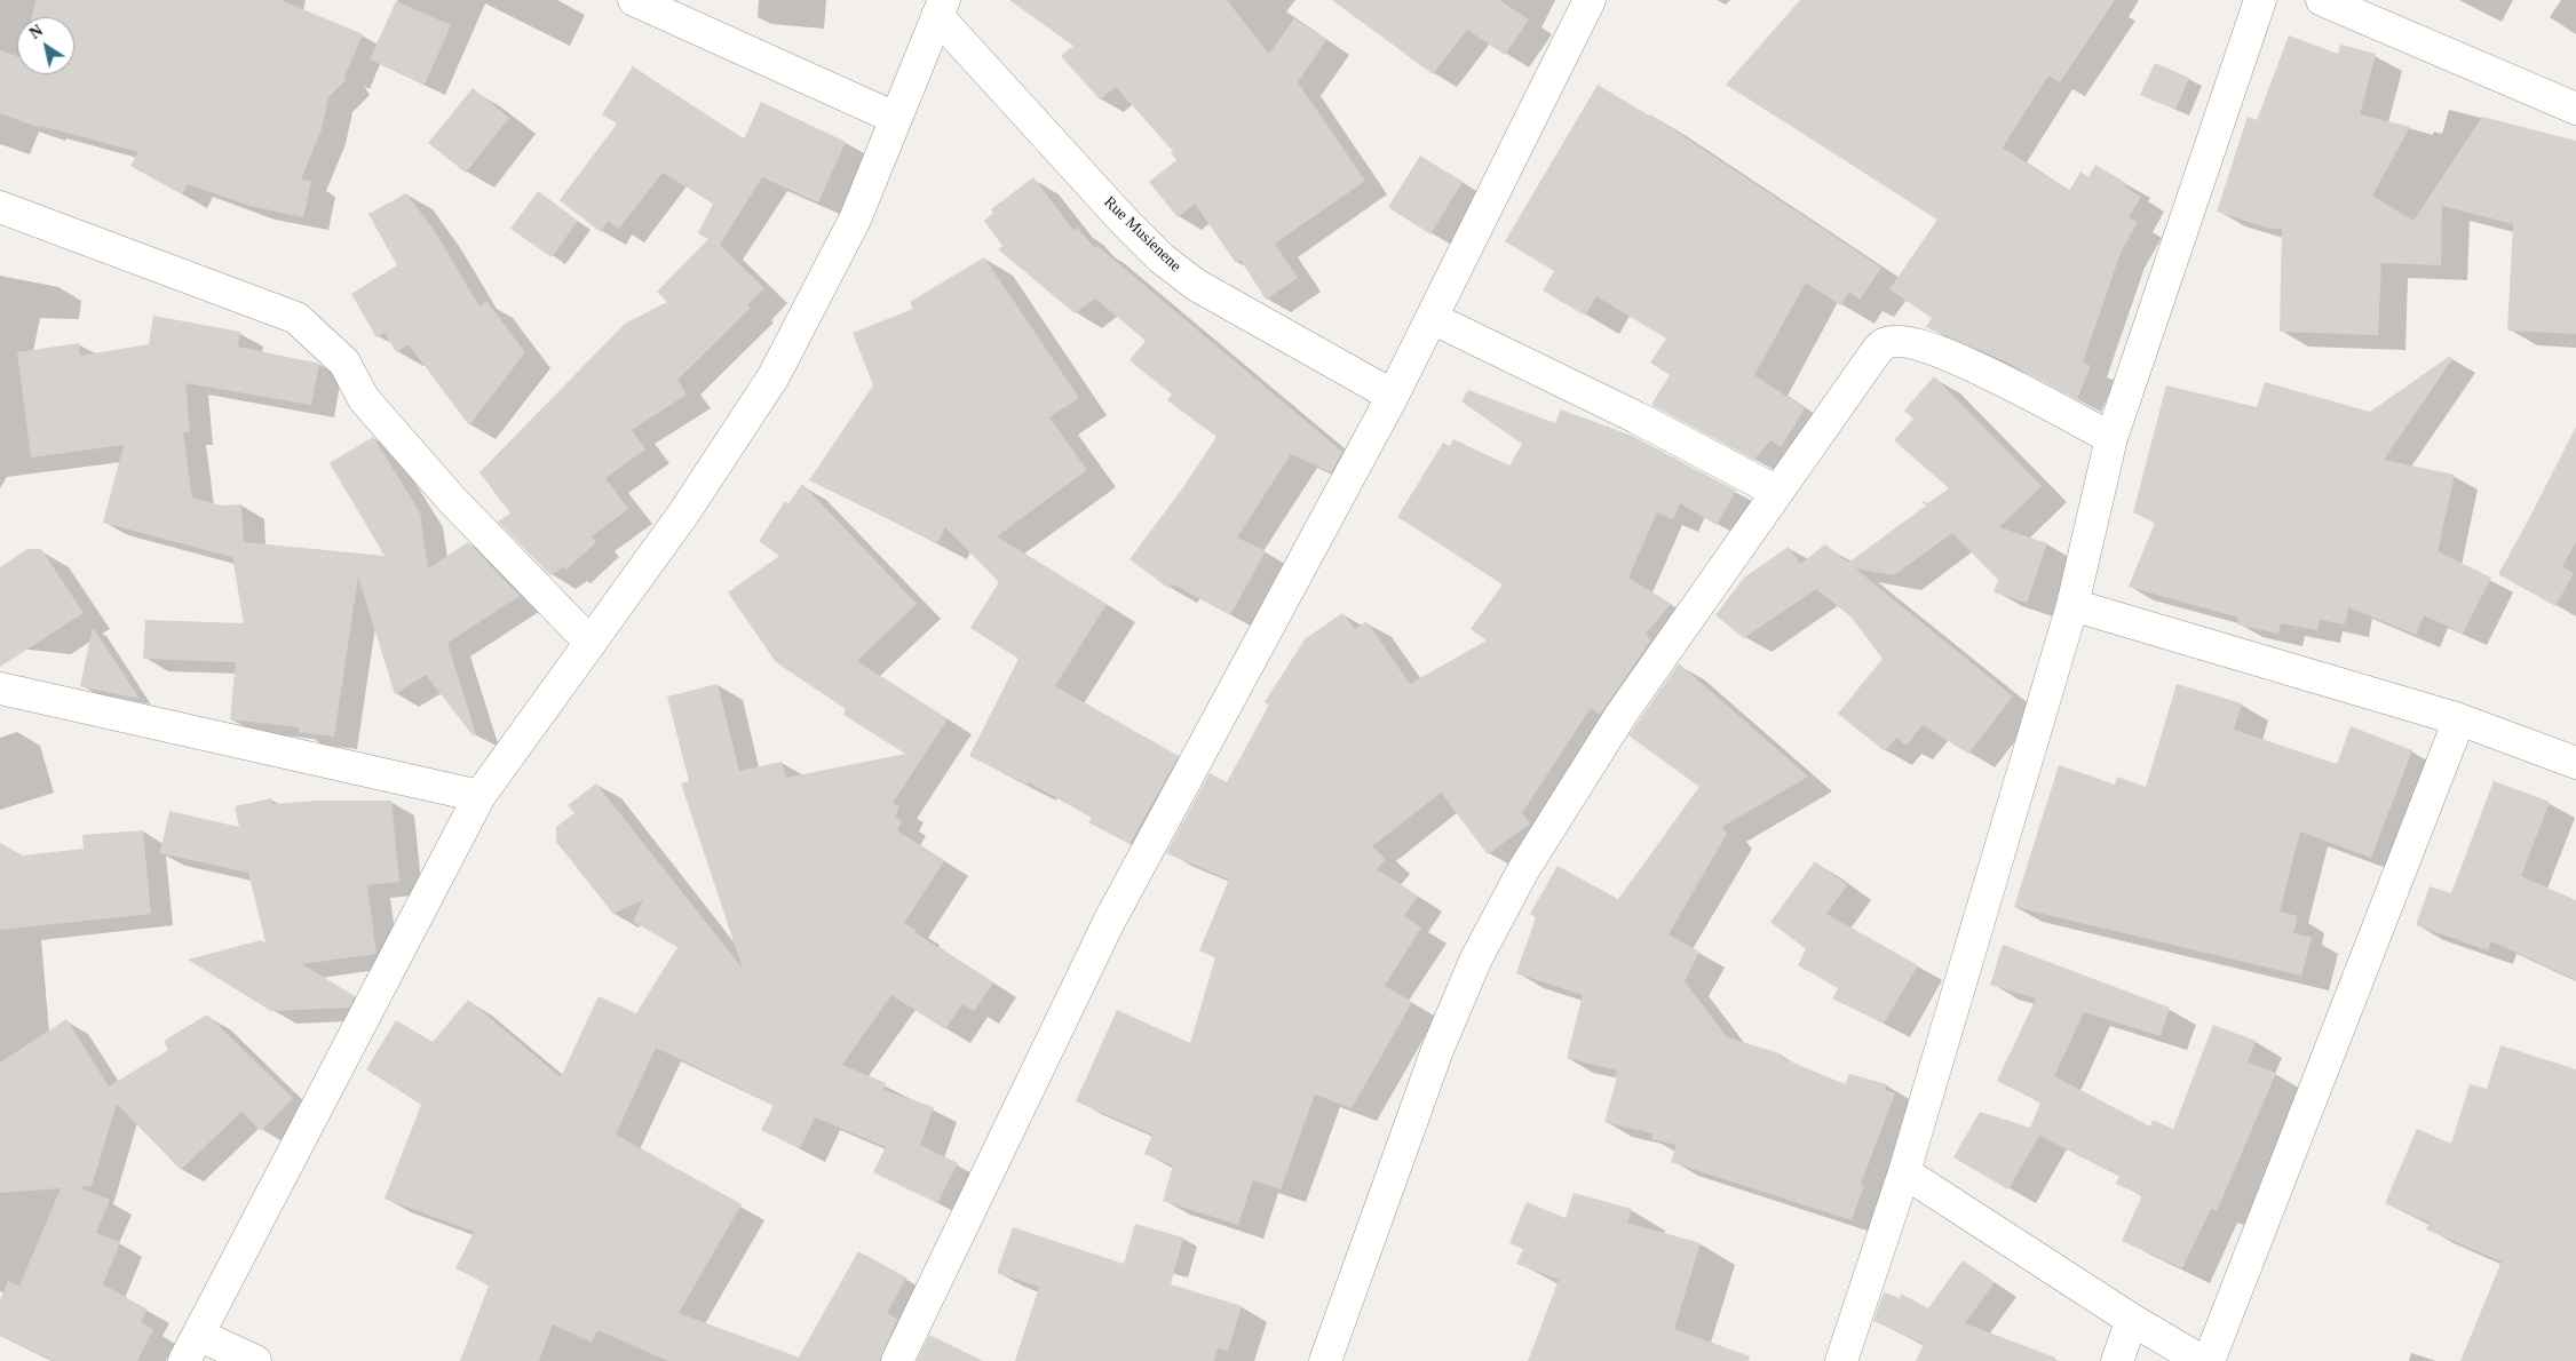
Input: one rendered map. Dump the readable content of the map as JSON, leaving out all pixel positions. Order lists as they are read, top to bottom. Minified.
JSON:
{"streets":{"street":["Rue Musienene"]},"north":"top left"}
